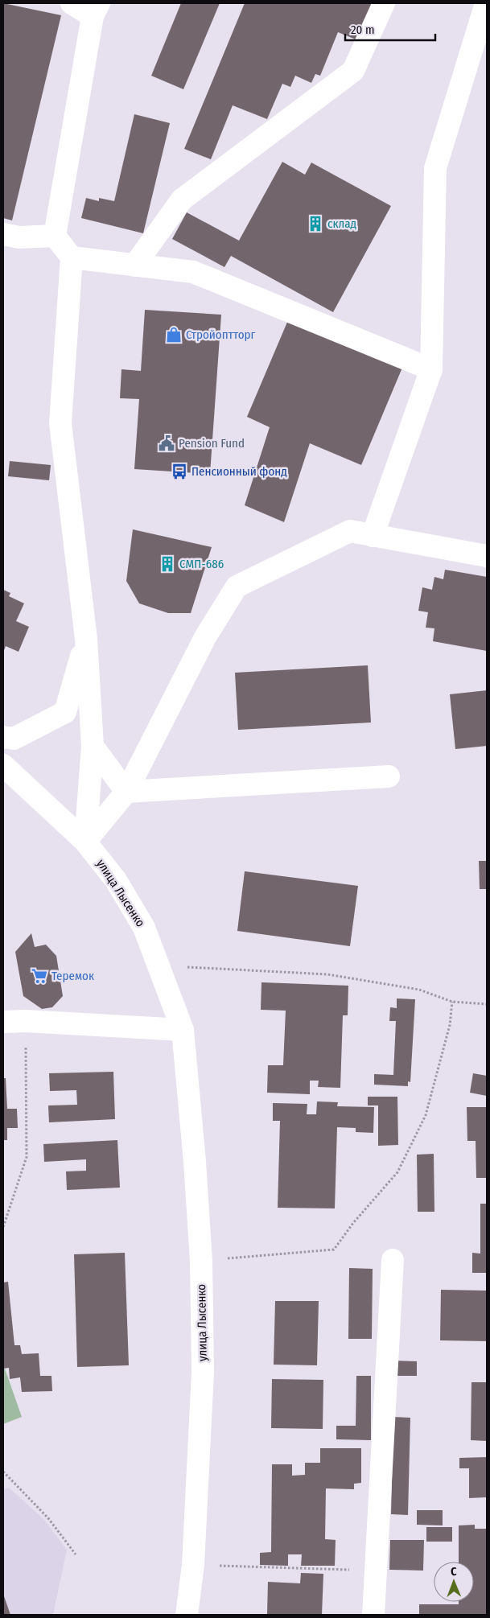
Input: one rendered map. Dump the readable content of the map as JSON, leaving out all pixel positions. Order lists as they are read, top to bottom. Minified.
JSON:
{"streets":{"main road":["улица Лысенко"]},"places":{"building":["склад","СМП-686"],"shop":["Стройоптторг"],"public building":["Pension Fund"],"bus stop":["Пенсионный фонд"],"supermarket":["Теремок"]},"scale_bar":"20 m","north":"top"}
